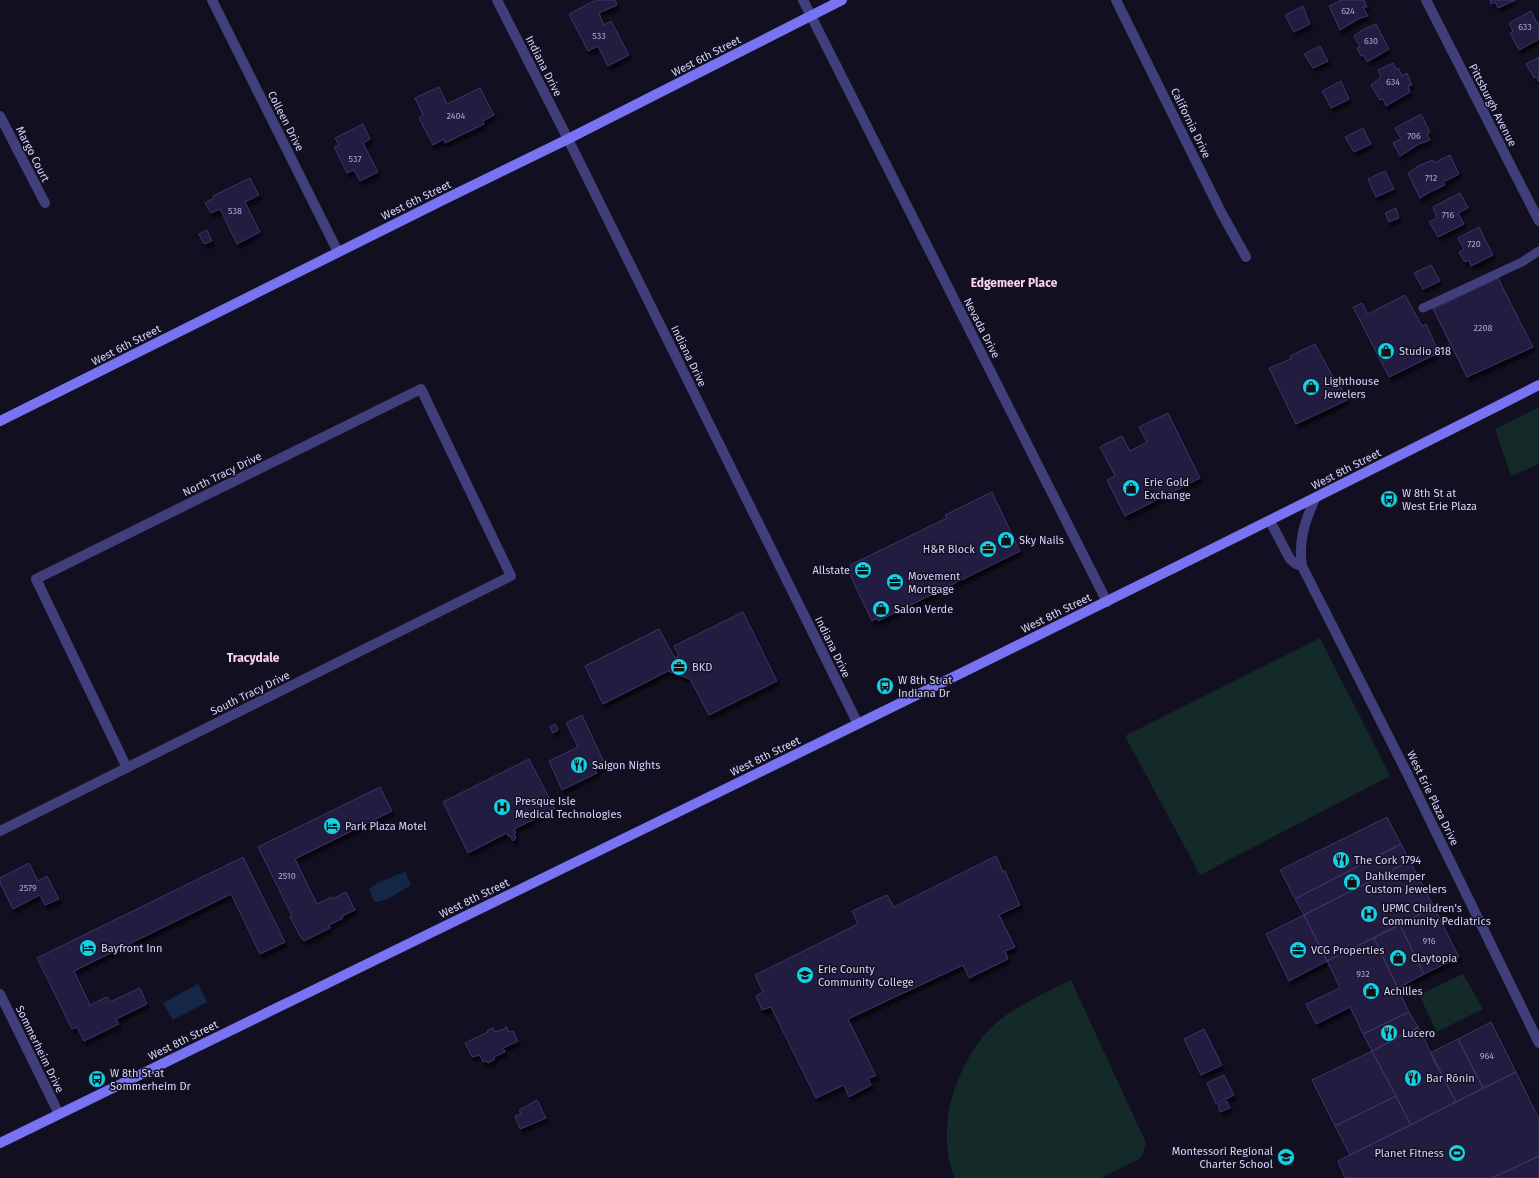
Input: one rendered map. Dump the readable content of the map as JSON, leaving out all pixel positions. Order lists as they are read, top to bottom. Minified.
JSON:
{"streets":{"main road":["West 6th Street","West 8th Street"],"street":["Indiana Drive","Pittsburgh Avenue","Colleen Drive","California Drive","Margo Court","Nevada Drive","North Tracy Drive","South Tracy Drive","West Erie Plaza Drive","Sommerheim Drive"]},"crossings":[["West 6th Street","Indiana Drive"],["West 6th Street","Colleen Drive"],["West 6th Street","Nevada Drive"],["Indiana Drive","West 8th Street"],["Nevada Drive","West 8th Street"],["West 8th Street","West Erie Plaza Drive"],["West 8th Street","Sommerheim Drive"],["North Tracy Drive","South Tracy Drive"]],"districts":["Edgemeer Place","Tracydale"],"places":{"shop":["Studio 818","Lighthouse Jewelers","Erie Gold Exchange","Sky Nails","Salon Verde","Dahlkemper Custom Jewelers","Claytopia","Achilles"],"bus stop":["W 8th St at West Erie Plaza","W 8th St at Indiana Dr","W 8th St at Sommerheim Dr"],"office":["H&R Block","Allstate","Movement Mortgage","BKD","VCG Properties"],"restaurant":["Saigon Nights","The Cork 1794","Lucero","Bar Rōnin"],"hospital":["Presque Isle Medical Technologies","UPMC Children's Community Pediatrics"],"hotel":["Park Plaza Motel","Bayfront Inn"],"school or university":["Erie County Community College","Montessori Regional Charter School"],"sports":["Planet Fitness"]},"house_numbers":["624","633","533","630","634","2404","706","537","712","538","716","720","2208","2510","2579","916","932","964"]}
